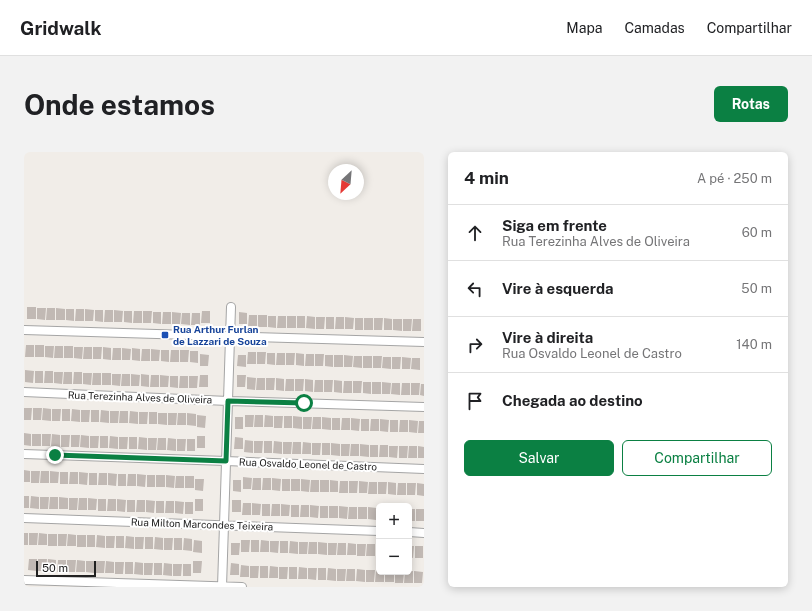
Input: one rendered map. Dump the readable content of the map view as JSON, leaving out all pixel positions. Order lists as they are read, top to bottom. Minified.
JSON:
{"streets":{"street":["Rua Terezinha Alves de Oliveira","Rua Osvaldo Leonel de Castro","Rua Milton Marcondes Teixeira"]},"places":{"transit":["Rua Arthur Furlan de Lazzari de Souza"]},"scale_bar":"50 m","north":"bottom left","page":{"header":"Gridwalk","nav":["Mapa","Camadas","Compartilhar"],"buttons":["Rotas",["Salvar","Compartilhar"]],"title":"Onde estamos","heading":["4 min","A pé · 250 m"],"list":[["Siga em frente","Rua Terezinha Alves de Oliveira","60 m"],["Vire à esquerda","50 m"],["Vire à direita","Rua Osvaldo Leonel de Castro","140 m"],"Chegada ao destino"],"map_buttons":["+","−"],"scale":"50 m"}}
